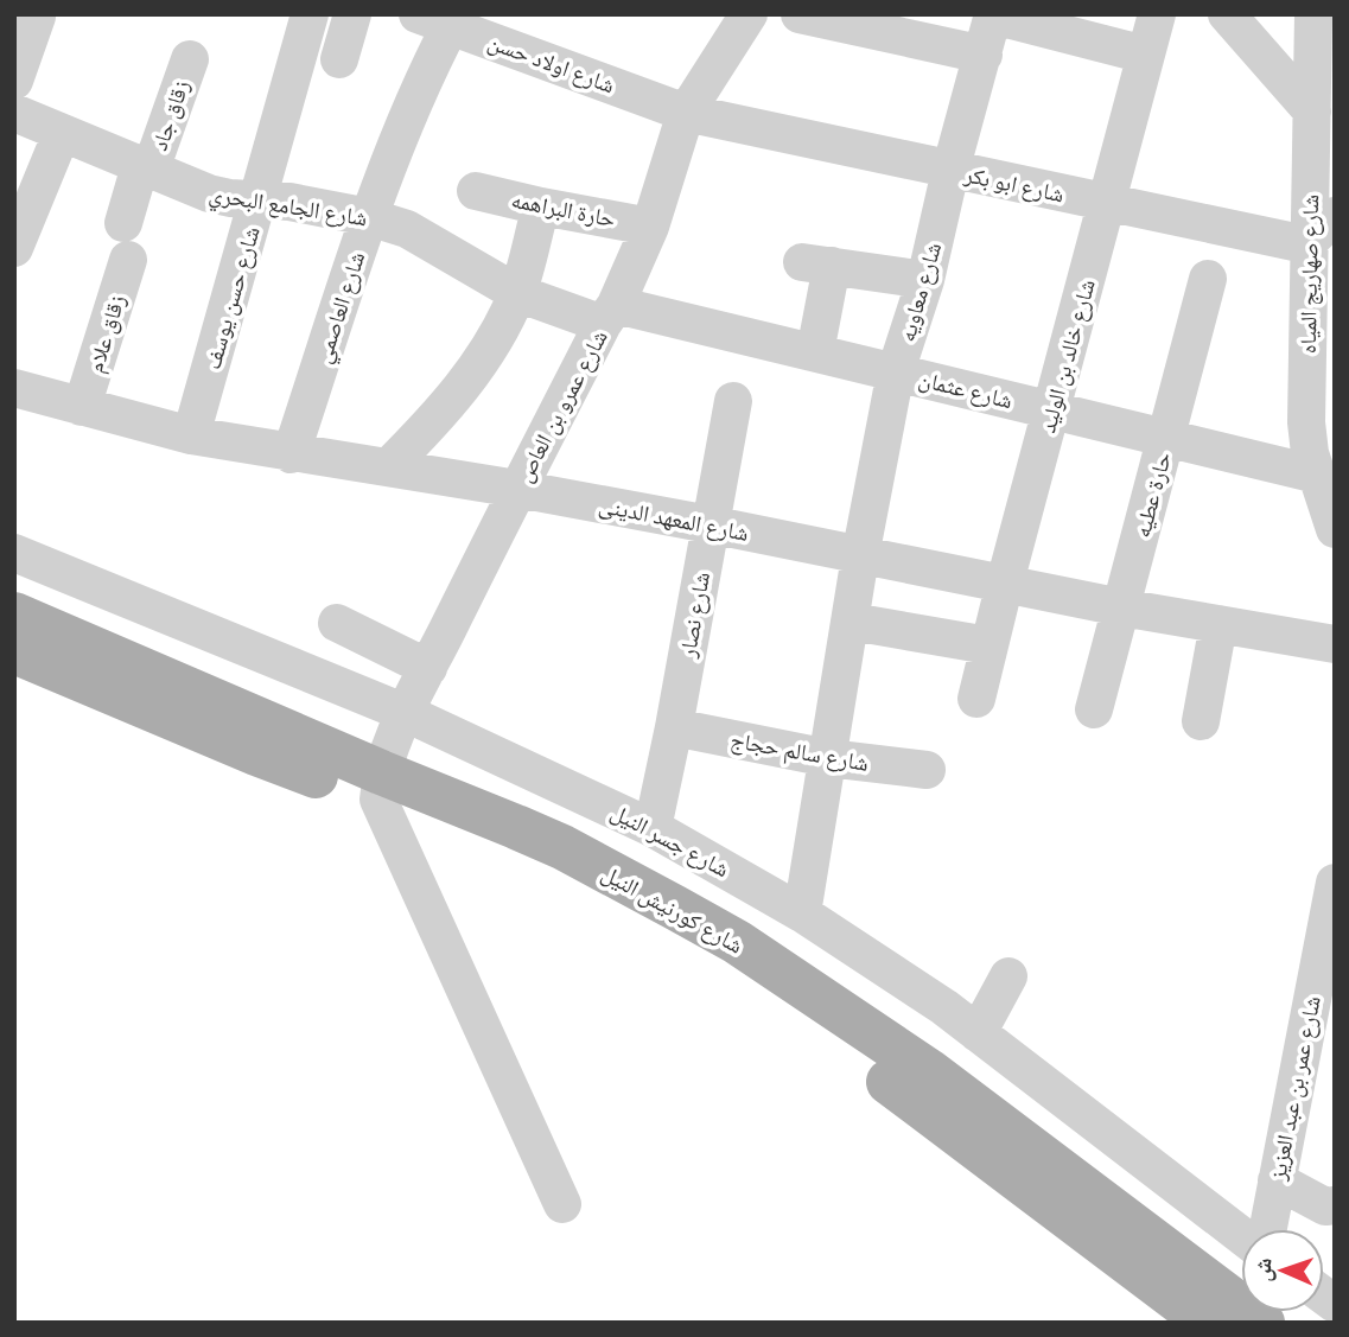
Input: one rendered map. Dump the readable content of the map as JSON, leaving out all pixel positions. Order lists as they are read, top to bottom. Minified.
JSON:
{"streets":{"main road":["شارع كورنيش النيل"],"street":["شارع اولاد حسن","زقاق جاد","شارع ابو بكر","شارع الجامع البحري","حارة البراهمه","شارع صهاريج المياه","شارع معاويه","شارع حسن يوسف","شارع العاصمي","زقاق علام","شارع خالد بن الوليد","شارع عثمان","شارع عمرو بن العاص","حارة عطيه","شارع المعهد الدينى","شارع نصار","شارع سالم حجاج","شارع جسر النيل","شارع عمر بن عبد العزيز"]},"crossings":[["شارع اولاد حسن","شارع ابو بكر"],["شارع اولاد حسن","شارع العاصمي"],["شارع اولاد حسن","شارع عمرو بن العاص"],["زقاق جاد","شارع الجامع البحري"],["زقاق جاد","زقاق علام"],["شارع ابو بكر","شارع صهاريج المياه"],["شارع ابو بكر","شارع معاويه"],["شارع ابو بكر","شارع خالد بن الوليد"],["شارع ابو بكر","شارع عمرو بن العاص"],["شارع الجامع البحري","شارع حسن يوسف"],["شارع الجامع البحري","شارع العاصمي"],["شارع الجامع البحري","شارع عثمان"],["شارع الجامع البحري","شارع عمرو بن العاص"],["حارة البراهمه","شارع عمرو بن العاص"],["شارع صهاريج المياه","شارع عثمان"],["شارع معاويه","شارع عثمان"],["شارع معاويه","شارع المعهد الدينى"],["شارع معاويه","شارع سالم حجاج"],["شارع معاويه","شارع جسر النيل"],["شارع حسن يوسف","شارع المعهد الدينى"],["شارع العاصمي","شارع المعهد الدينى"],["زقاق علام","شارع المعهد الدينى"],["شارع خالد بن الوليد","شارع عثمان"],["شارع خالد بن الوليد","شارع المعهد الدينى"],["شارع عثمان","شارع عمرو بن العاص"],["شارع عثمان","حارة عطيه"],["شارع عمرو بن العاص","شارع المعهد الدينى"],["شارع عمرو بن العاص","شارع جسر النيل"],["شارع عمرو بن العاص","شارع كورنيش النيل"],["حارة عطيه","شارع المعهد الدينى"],["شارع المعهد الدينى","شارع نصار"],["شارع نصار","شارع سالم حجاج"],["شارع نصار","شارع جسر النيل"]],"north":"left"}
